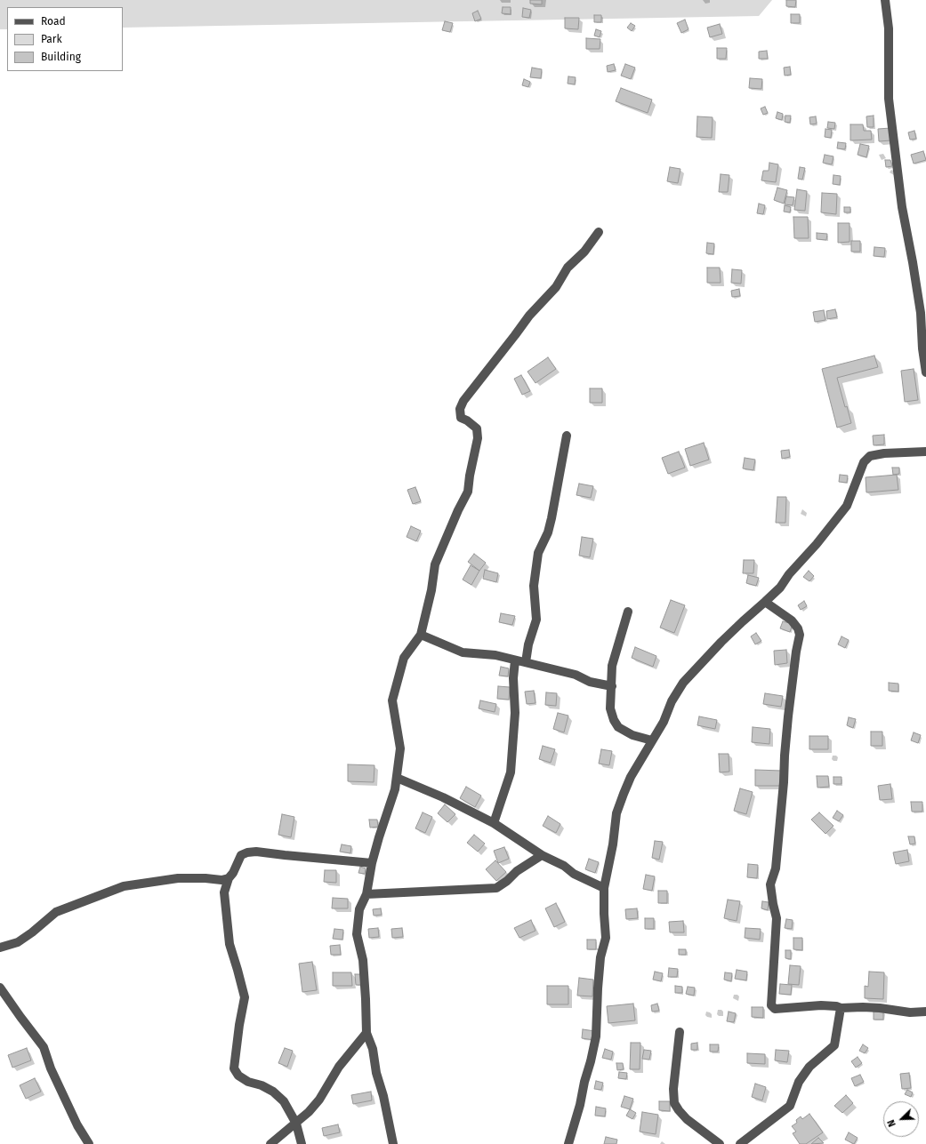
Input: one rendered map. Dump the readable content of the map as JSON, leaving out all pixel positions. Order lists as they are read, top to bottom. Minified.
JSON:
{"legend":["Road","Park","Building"],"north":"bottom left"}
